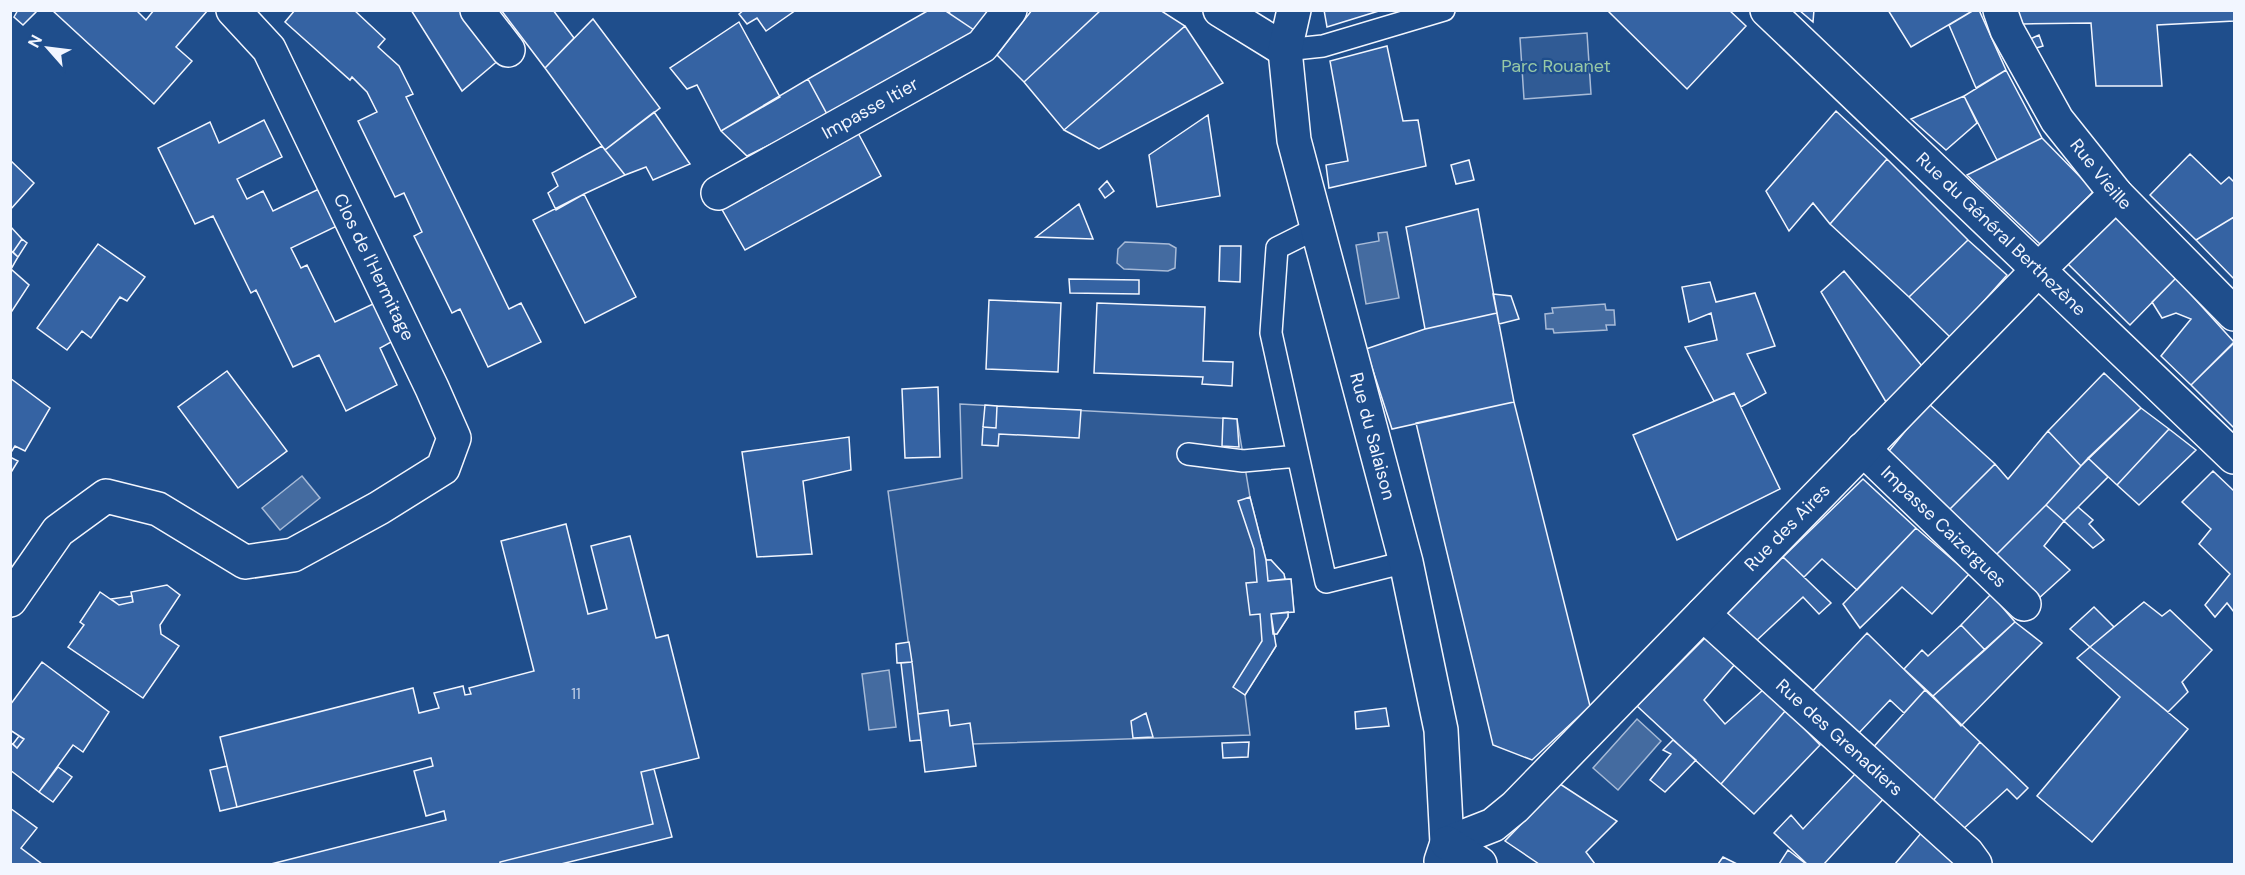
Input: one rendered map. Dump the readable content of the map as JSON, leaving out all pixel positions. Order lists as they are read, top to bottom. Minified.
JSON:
{"streets":{"street":["Impasse Itier","Rue Vieille","Rue du Général Berthezène","Clos de l'Hermitage","Rue du Salaison","Rue des Aires","Impasse Caizergues","Rue des Grenadiers"]},"crossings":[["Rue Vieille","Rue des Aires"],["Rue du Général Berthezène","Rue des Aires"],["Rue du Salaison","Rue des Aires"],["Rue des Aires","Impasse Caizergues"],["Rue des Aires","Rue des Grenadiers"]],"parks":["Parc Rouanet"],"house_numbers":["11"],"north":"top left"}
